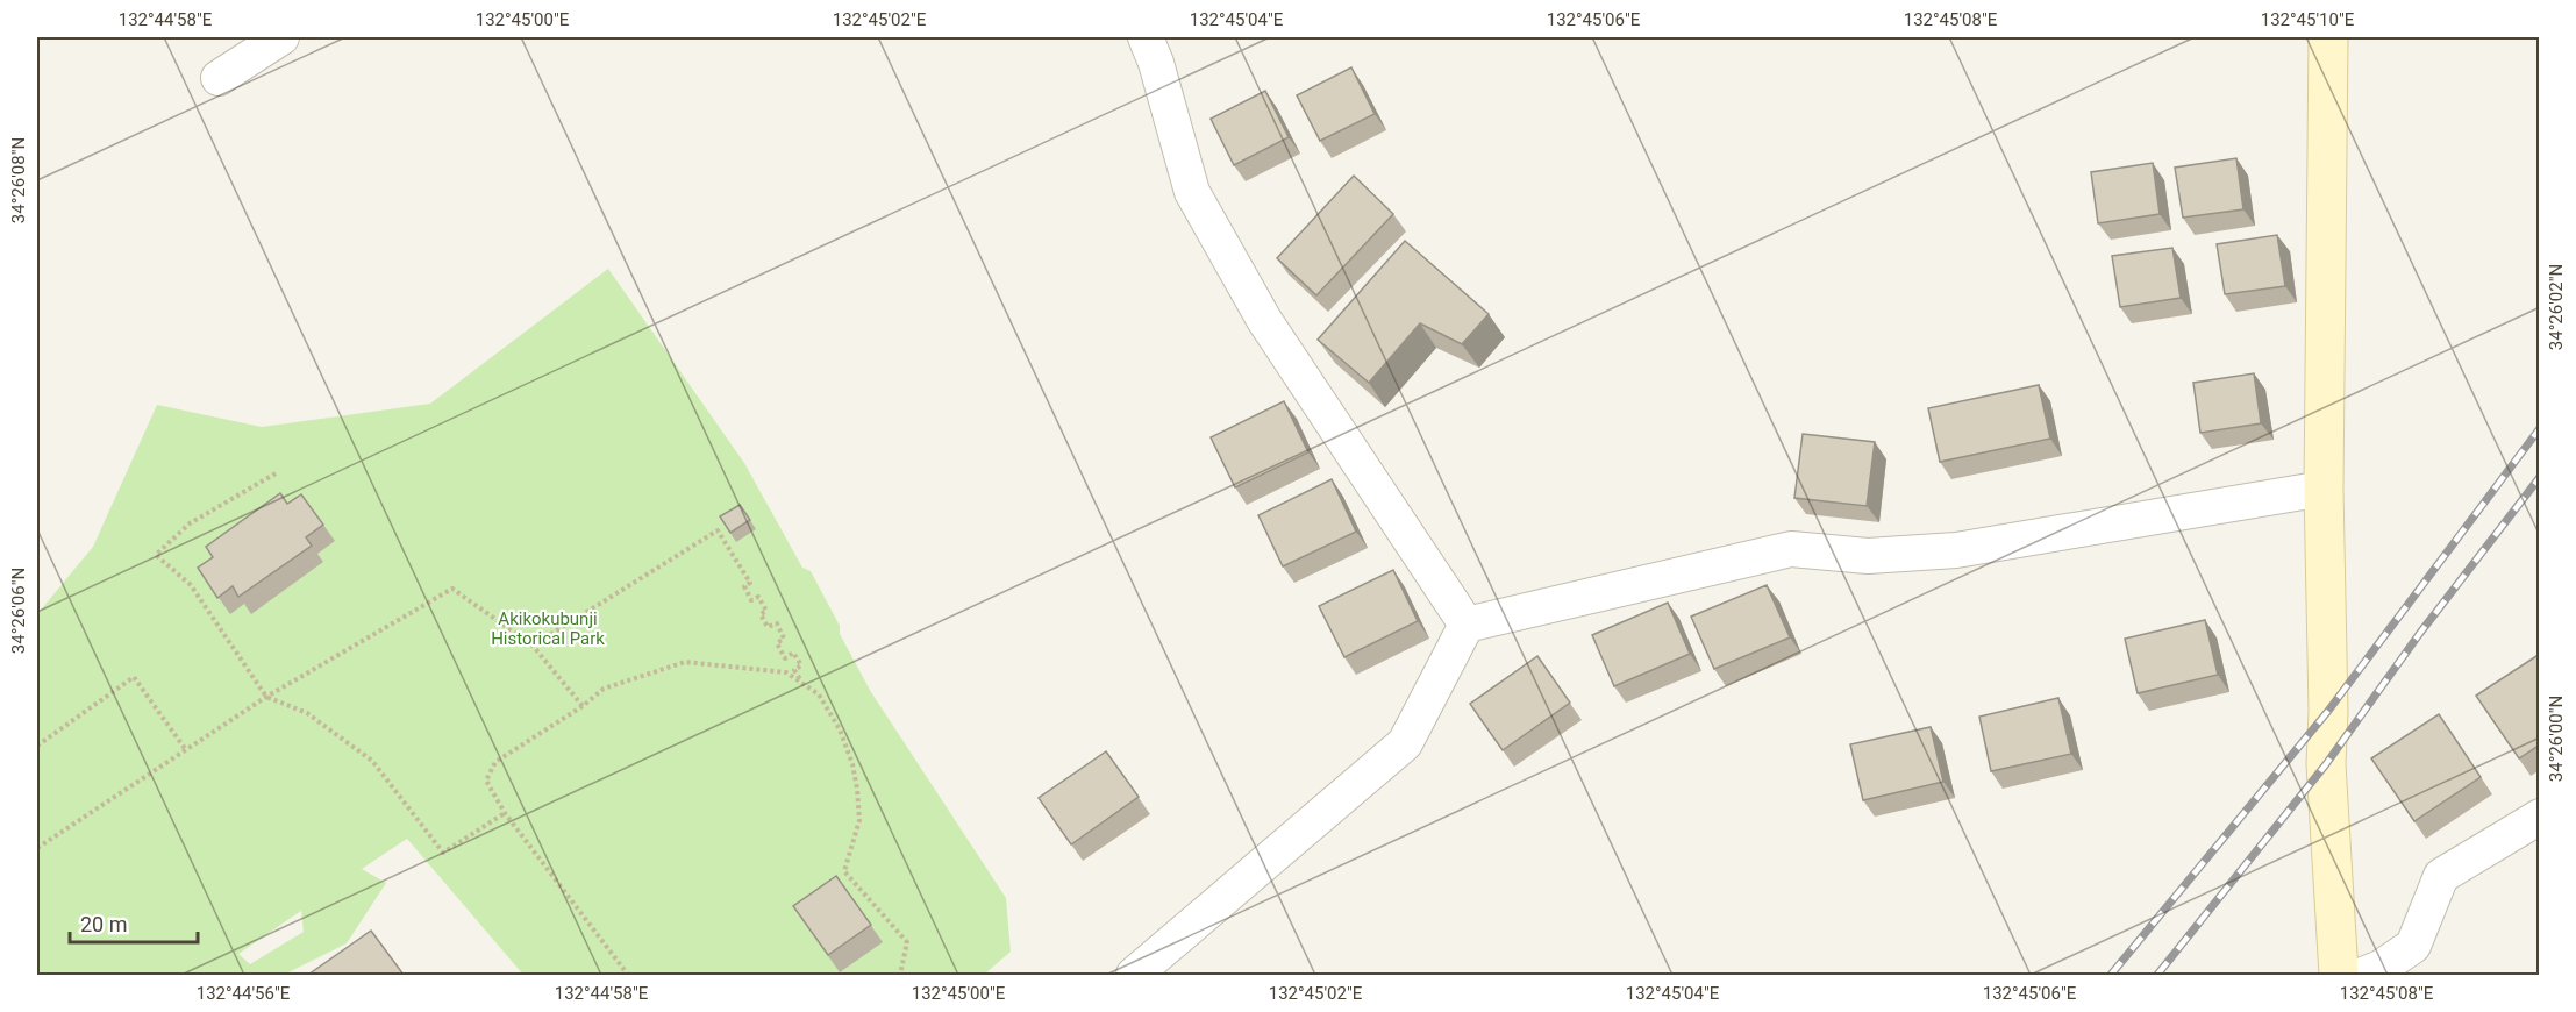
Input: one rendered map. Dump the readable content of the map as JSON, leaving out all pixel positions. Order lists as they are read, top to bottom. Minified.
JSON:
{"parks":["Akikokubunji Historical Park"],"scale_bar":"20 m","coordinates":["132°44'58\"E","132°45'00\"E","132°45'02\"E","132°45'04\"E","132°45'06\"E","132°45'08\"E","132°45'10\"E","34°26'08\"N","34°26'02\"N","34°26'06\"N","34°26'00\"N","132°44'56\"E"]}
